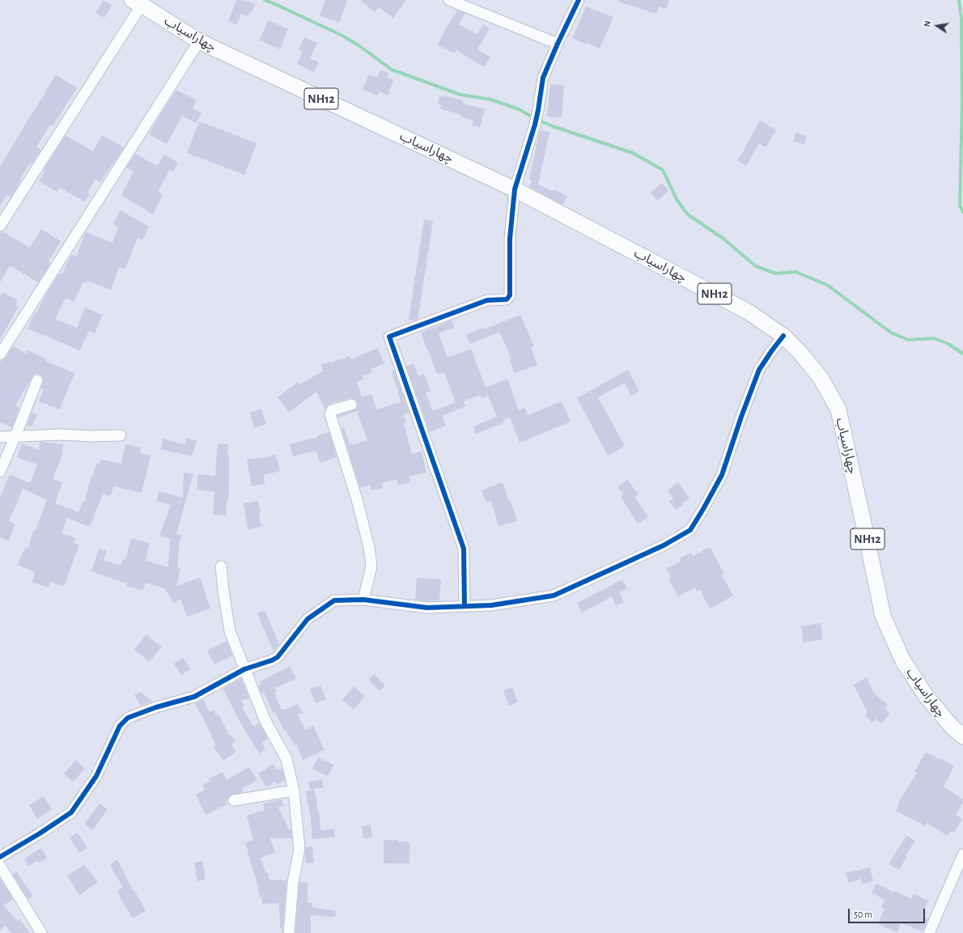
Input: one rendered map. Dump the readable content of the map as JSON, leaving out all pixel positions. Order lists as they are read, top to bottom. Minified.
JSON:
{"streets":{"highway":["چهاراسیاب","NH12"]},"scale_bar":"50 m","north":"left"}
